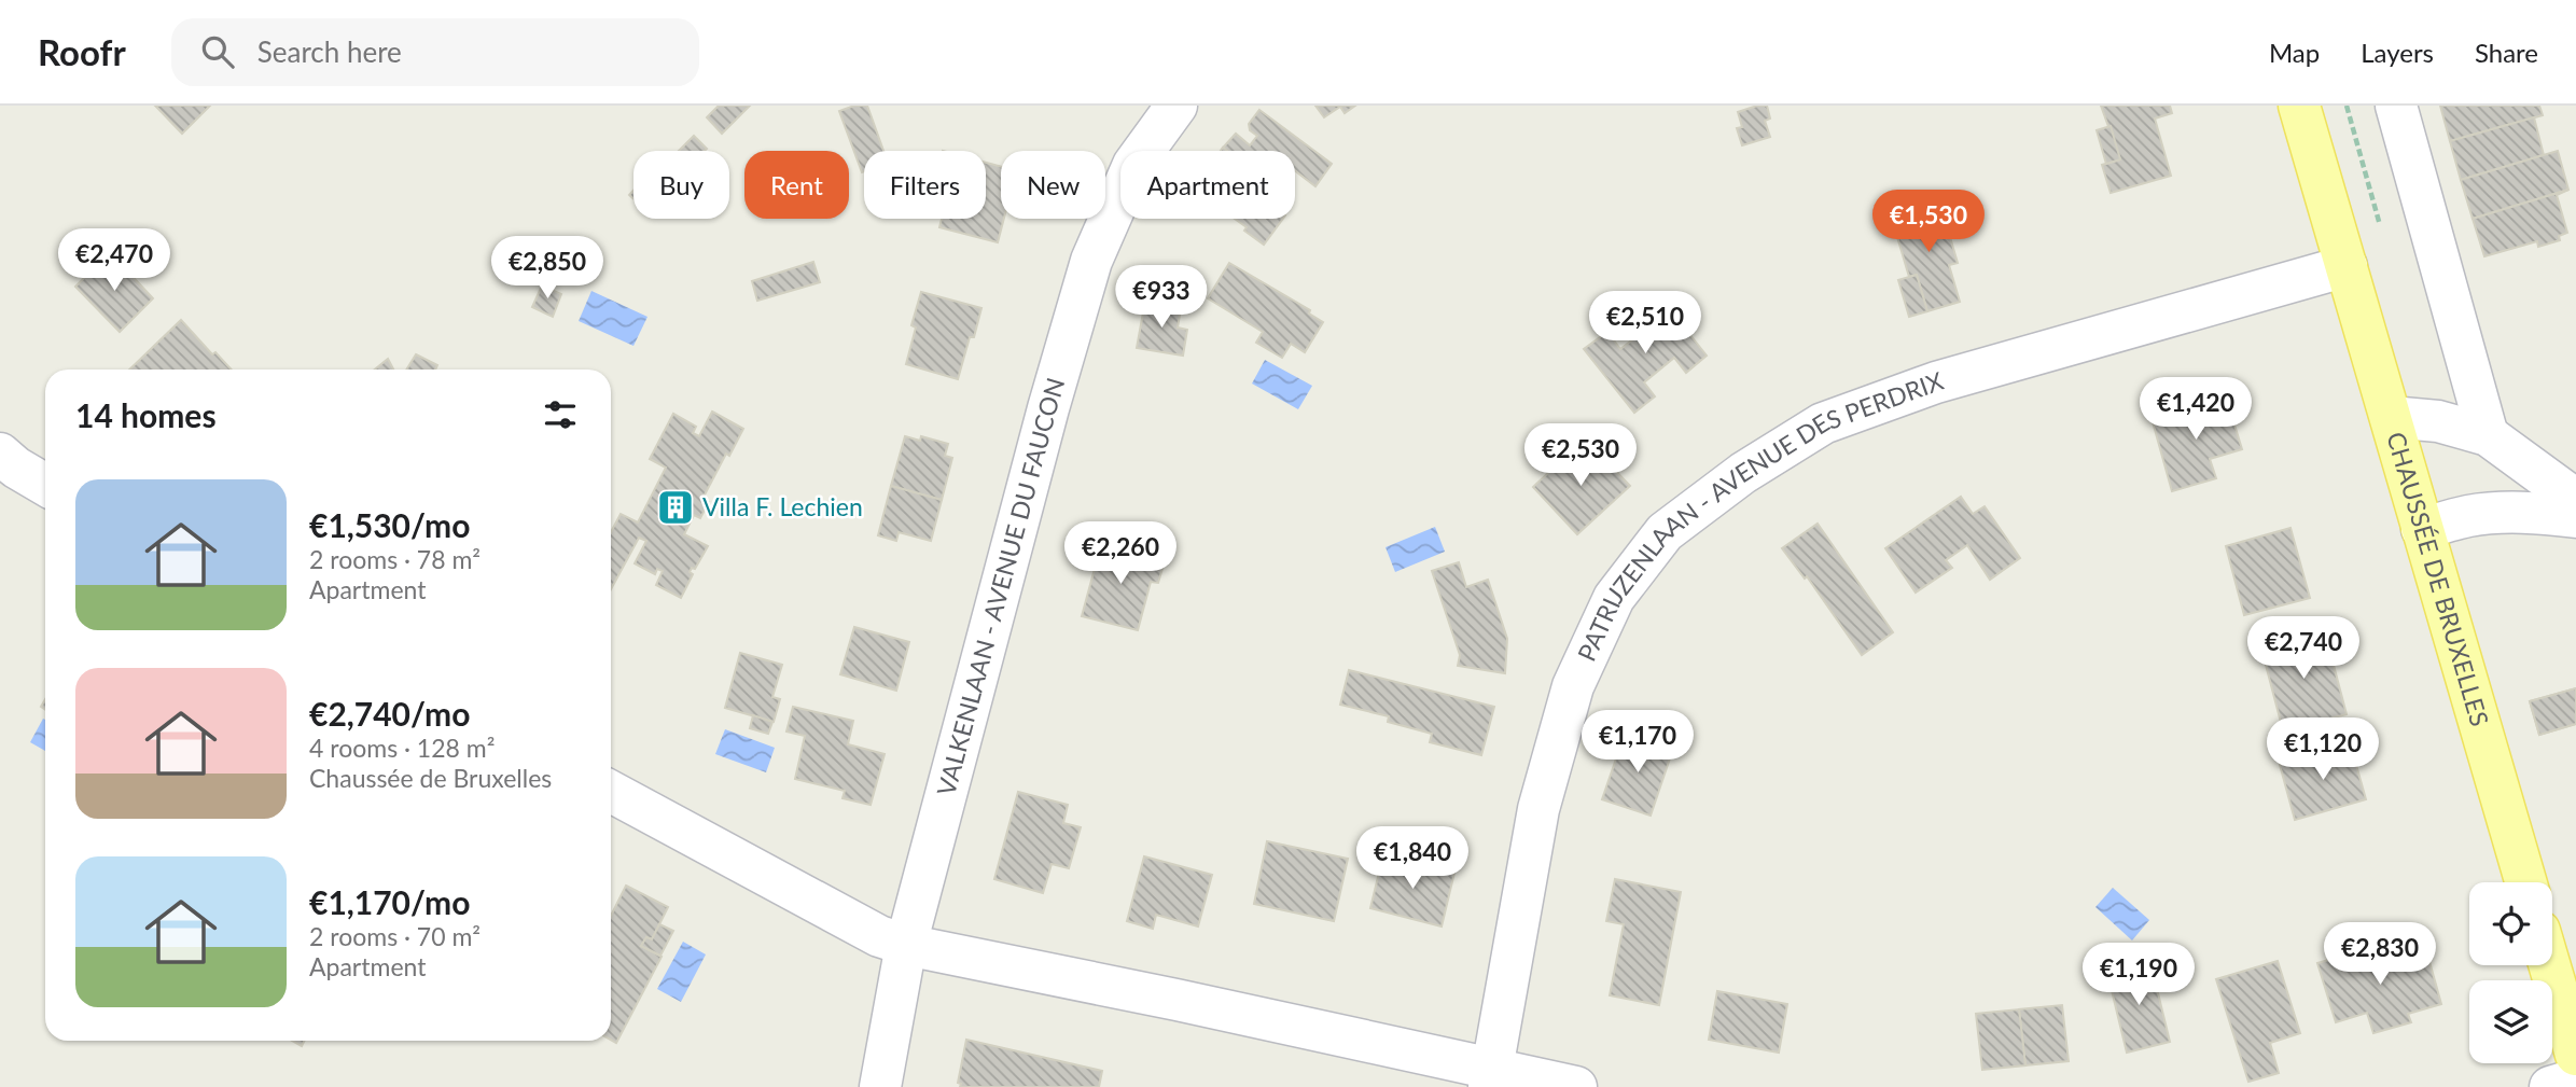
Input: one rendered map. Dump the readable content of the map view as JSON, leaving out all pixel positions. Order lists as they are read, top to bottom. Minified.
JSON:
{"streets":{"main road":["CHAUSSÉE DE BRUXELLES"],"street":["PATRIJZENLAAN - AVENUE DES PERDRIX","VALKENLAAN - AVENUE DU FAUCON"]},"crossings":[["PATRIJZENLAAN - AVENUE DES PERDRIX","CHAUSSÉE DE BRUXELLES"]],"places":{"building":["Villa F. Lechien"]},"page":{"header":"Roofr","search":"Search here","nav":["Map","Layers","Share"],"chip":["Buy","Rent","Filters","New","Apartment"],"price":["€1,530","€2,470","€2,850","€933","€2,510","€1,420","€2,530","€2,260","€2,740","€1,170","€1,120","€1,840","€2,830","€1,190"],"heading":"14 homes","list":[{"name":"€1,530/mo","note":"2 rooms · 78 m² · Apartment"},{"name":"€2,740/mo","note":"4 rooms · 128 m² · Chaussée de Bruxelles"},{"name":"€1,170/mo","note":"2 rooms · 70 m² · Apartment"}]}}
